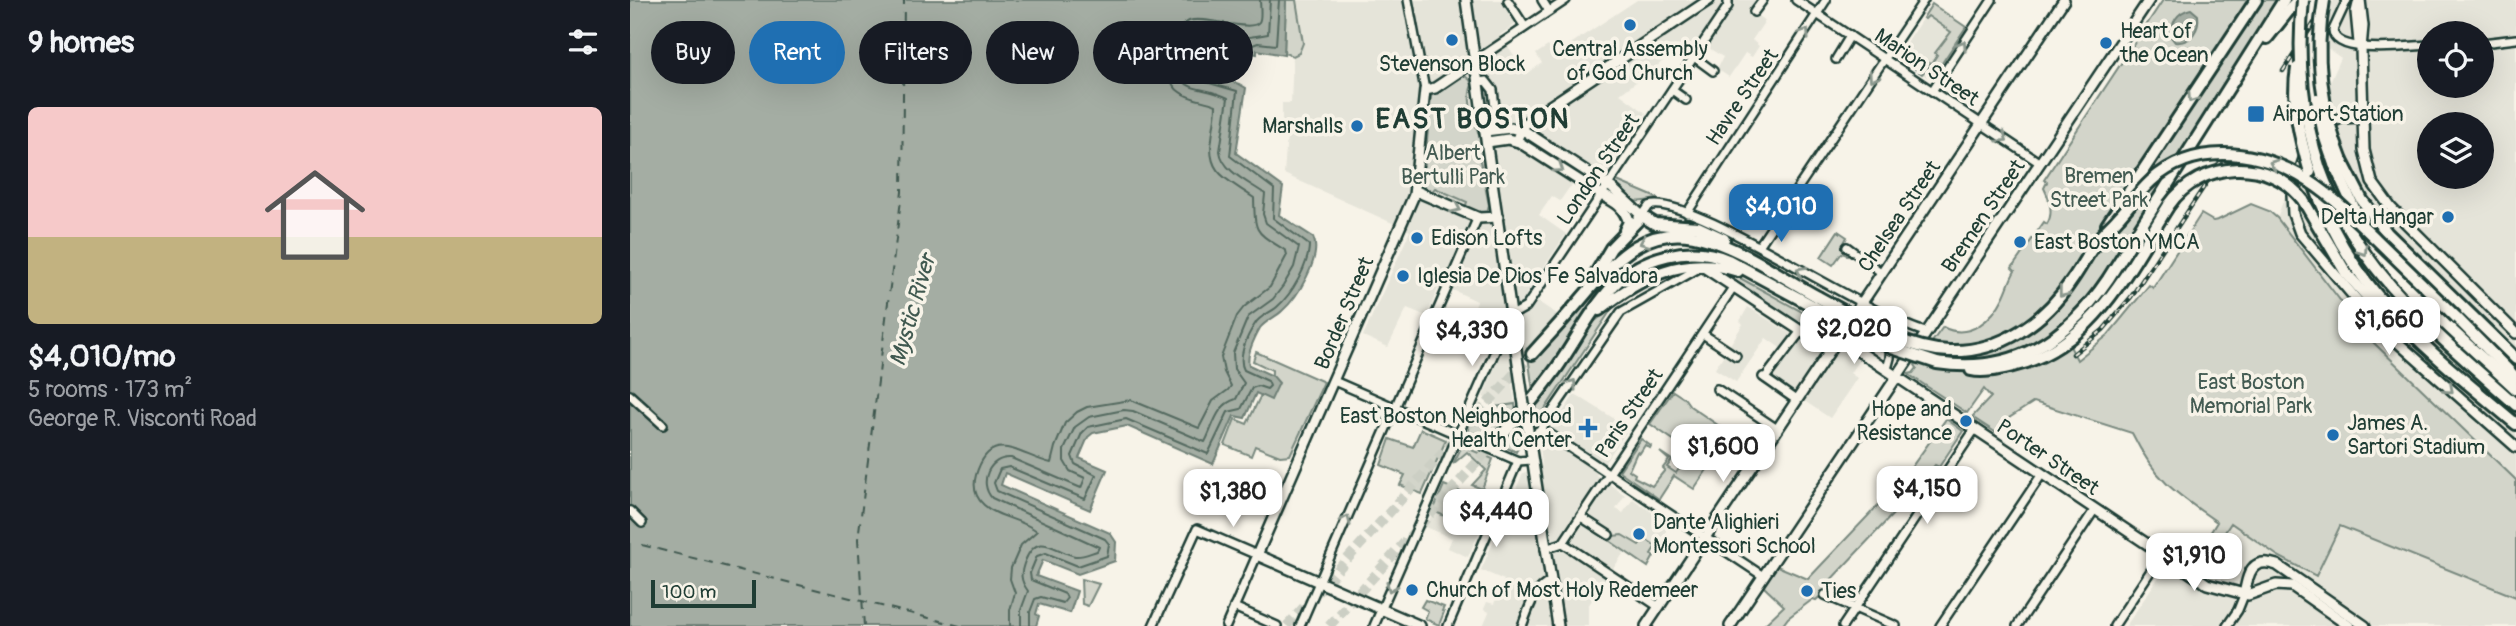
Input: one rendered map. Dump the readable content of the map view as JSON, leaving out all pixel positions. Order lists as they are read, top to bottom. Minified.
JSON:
{"streets":{"main road":["Chelsea Street","Bremen Street","Border Street","Porter Street"],"street":["Marion Street","Havre Street","London Street","Paris Street"]},"crossings":[["Marion Street","Havre Street"],["Marion Street","Chelsea Street"],["Marion Street","Bremen Street"],["Chelsea Street","Porter Street"],["Bremen Street","Porter Street"]],"one_way":["Havre Street"],"districts":["EAST BOSTON"],"water":["Mystic River"],"parks":["Albert Bertulli Park","Bremen Street Park","East Boston Memorial Park"],"places":{"other":["Central Assembly of God Church","Stevenson Block","Heart of the Ocean","Marshalls","Delta Hangar","Edison Lofts","East Boston YMCA","Iglesia De Dios Fe Salvadora","Hope and Resistance","James A. Sartori Stadium","Dante Alighieri Montessori School","Church of Most Holy Redemeer","Ties"],"transit":["Airport Station"],"health":["East Boston Neighborhood Health Center"]},"scale_bar":"100 m","page":{"heading":"9 homes","chip":["Buy","Rent","Filters","New","Apartment"],"list":[{"name":"$4,010/mo","note":"5 rooms · 173 m² · George R. Visconti Road"}],"price":["$4,010","$1,660","$2,020","$4,330","$1,600","$4,150","$1,380","$4,440","$1,910"],"scale":"100 m"}}
